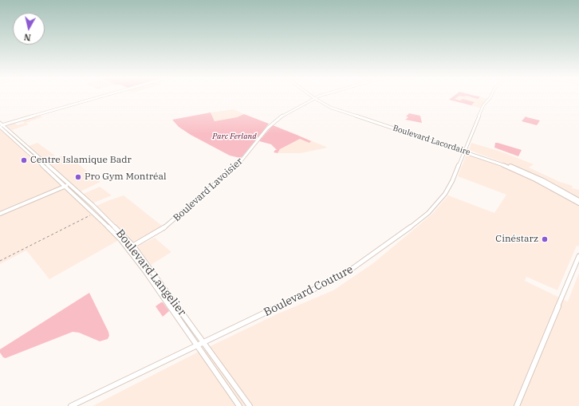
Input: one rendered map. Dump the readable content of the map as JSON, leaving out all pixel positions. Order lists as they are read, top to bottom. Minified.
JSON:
{"streets":{"main road":["Boulevard Lacordaire","Boulevard Lavoisier","Boulevard Langelier","Boulevard Couture"]},"crossings":[["Boulevard Lacordaire","Boulevard Lavoisier"],["Boulevard Lacordaire","Boulevard Couture"],["Boulevard Lavoisier","Boulevard Langelier"],["Boulevard Langelier","Boulevard Couture"]],"parks":["Parc Ferland"],"places":["Centre Islamique Badr","Pro Gym Montréal","Cinéstarz"],"north":"bottom"}
